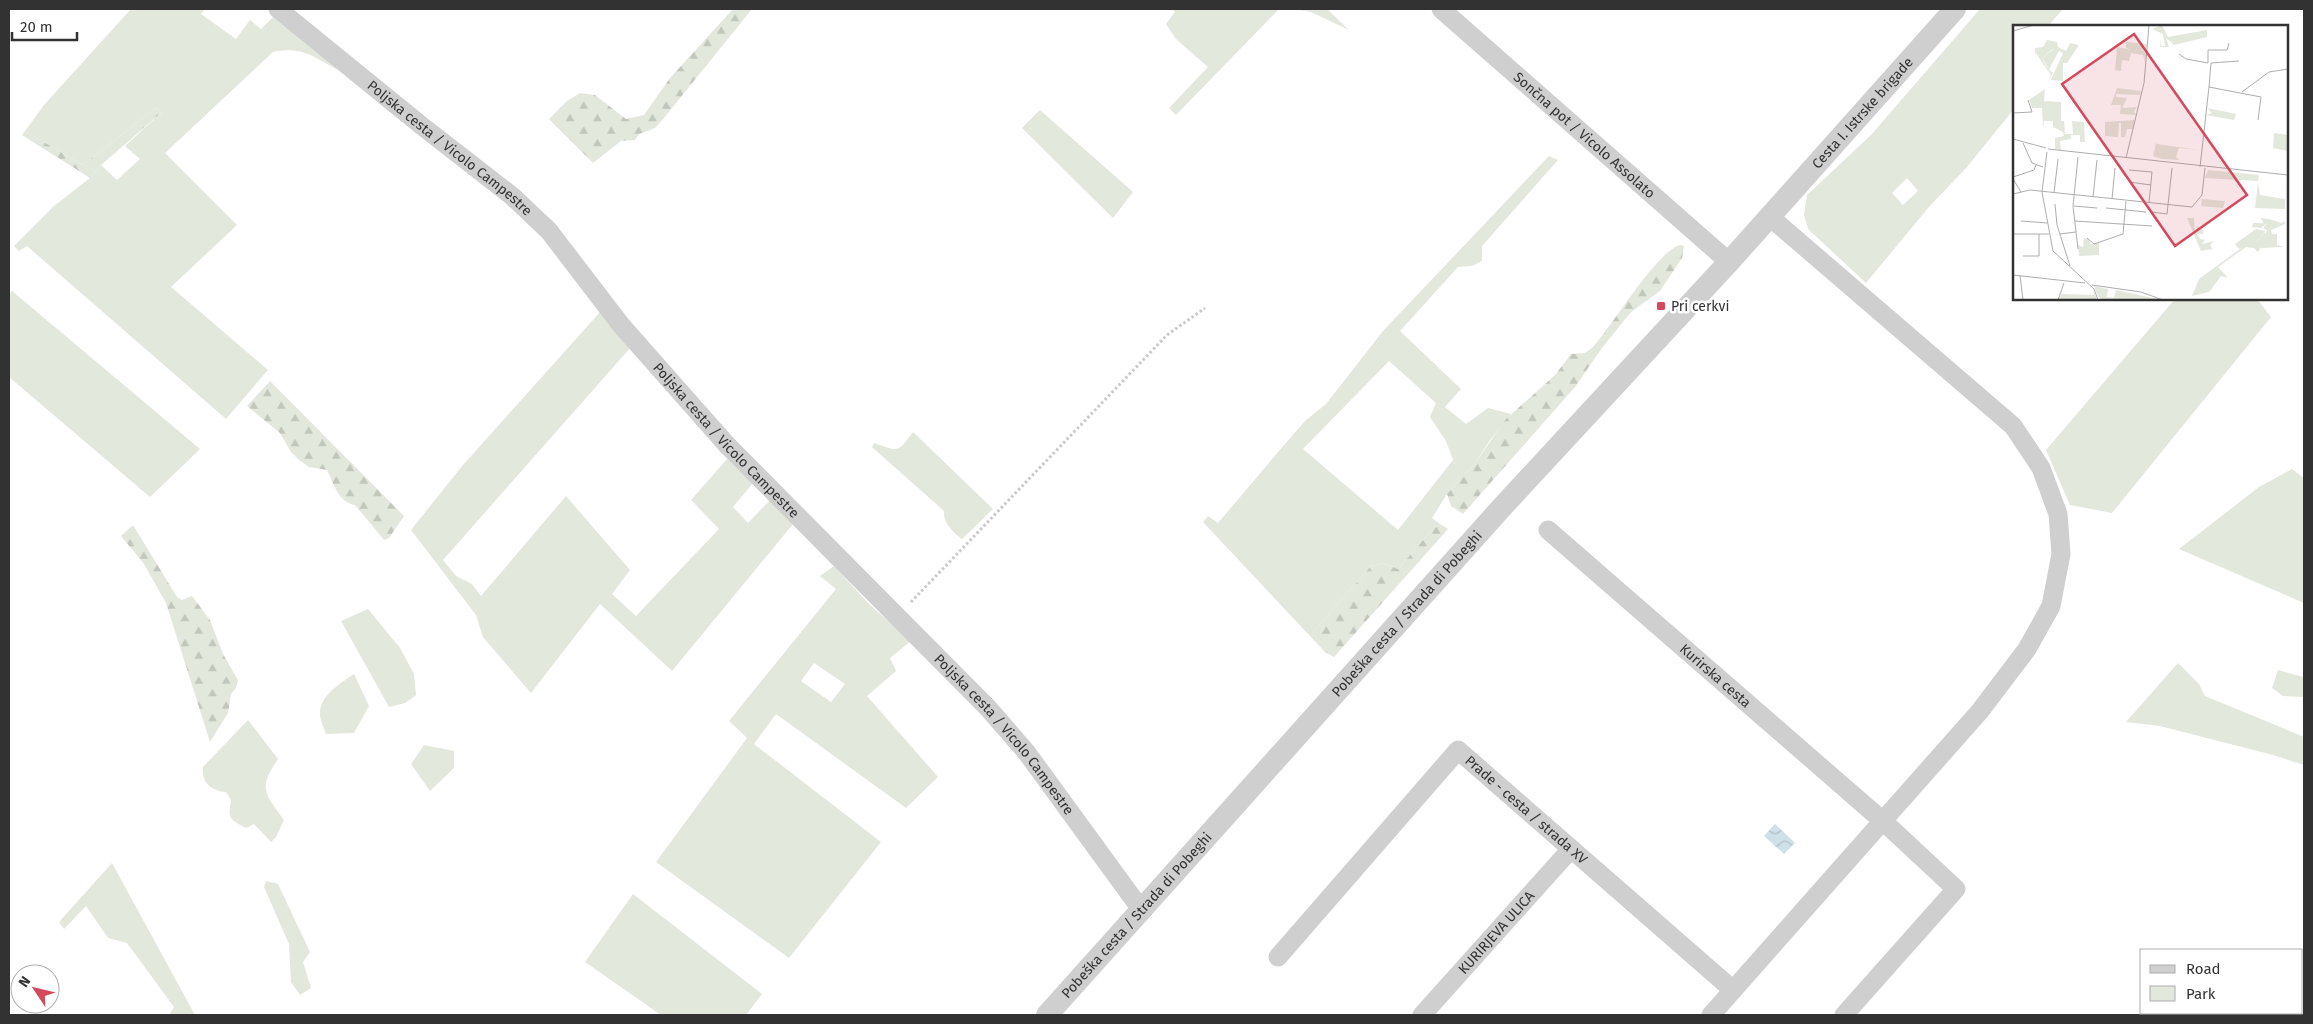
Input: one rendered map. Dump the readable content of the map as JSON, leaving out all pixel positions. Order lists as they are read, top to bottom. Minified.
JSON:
{"streets":{"street":["Cesta I. Istrske brigade","Sončna pot / Vicolo Assolato","Poljska cesta / Vicolo Campestre","Pobeška cesta / Strada di Pobeghi","Kurirska cesta","Prade - cesta / strada XV","KURIRJEVA ULICA"]},"crossings":[["Cesta I. Istrske brigade","Pobeška cesta / Strada di Pobeghi"],["Sončna pot / Vicolo Assolato","Pobeška cesta / Strada di Pobeghi"],["Poljska cesta / Vicolo Campestre","Pobeška cesta / Strada di Pobeghi"],["Prade - cesta / strada XV","KURIRJEVA ULICA"]],"places":{"transit":["Pri cerkvi"]},"legend":["Road","Park"],"scale_bar":"20 m","north":"top left"}
